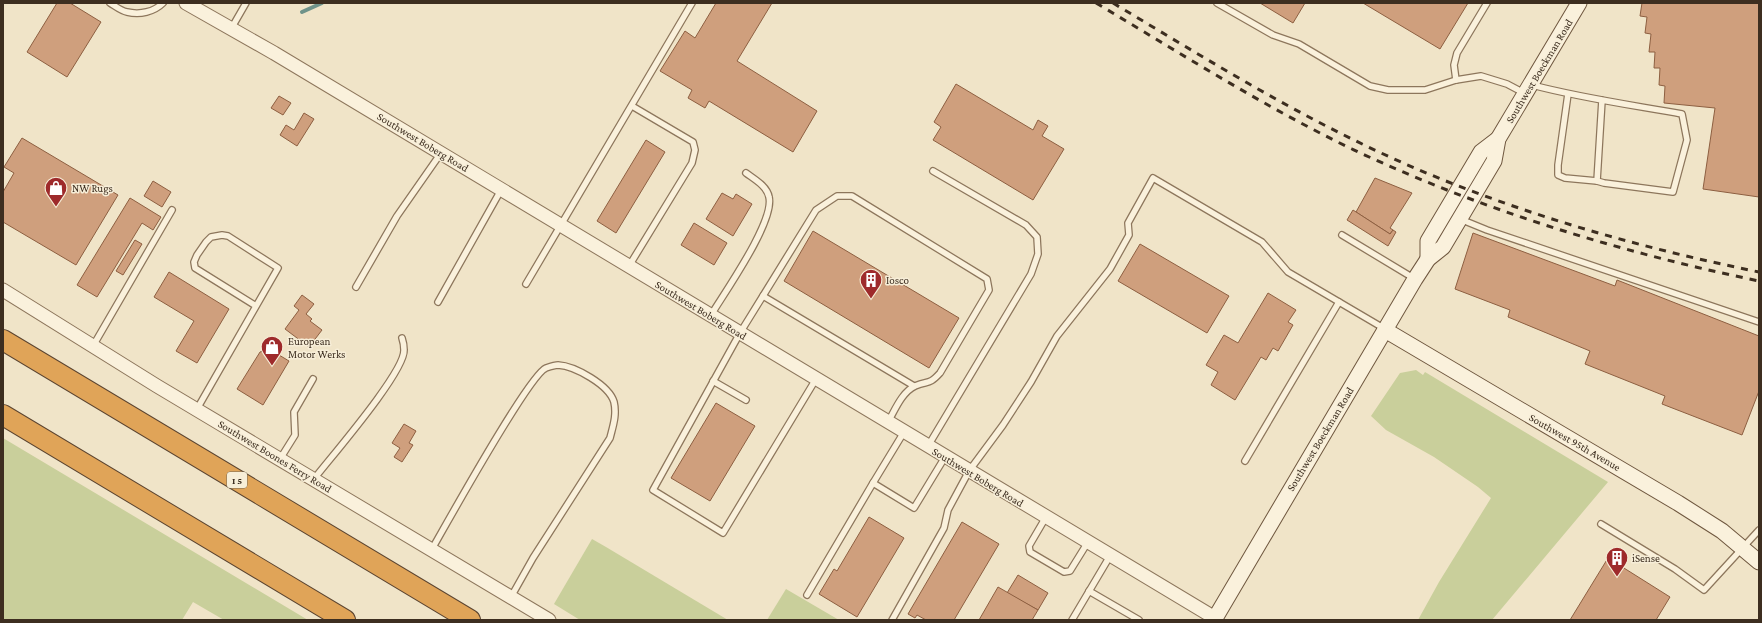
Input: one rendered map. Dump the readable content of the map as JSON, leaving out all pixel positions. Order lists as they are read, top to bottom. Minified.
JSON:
{"streets":{"highway":["I 5"],"main road":["Southwest Boeckman Road","Southwest 95th Avenue"],"street":["Southwest Boberg Road","Southwest Boones Ferry Road"]},"crossings":[["Southwest Boeckman Road","Southwest Boberg Road"],["Southwest Boeckman Road","Southwest 95th Avenue"]],"places":{"shop":["NW Rugs","European Motor Werks"],"building":["Iosco","iSense"]}}
